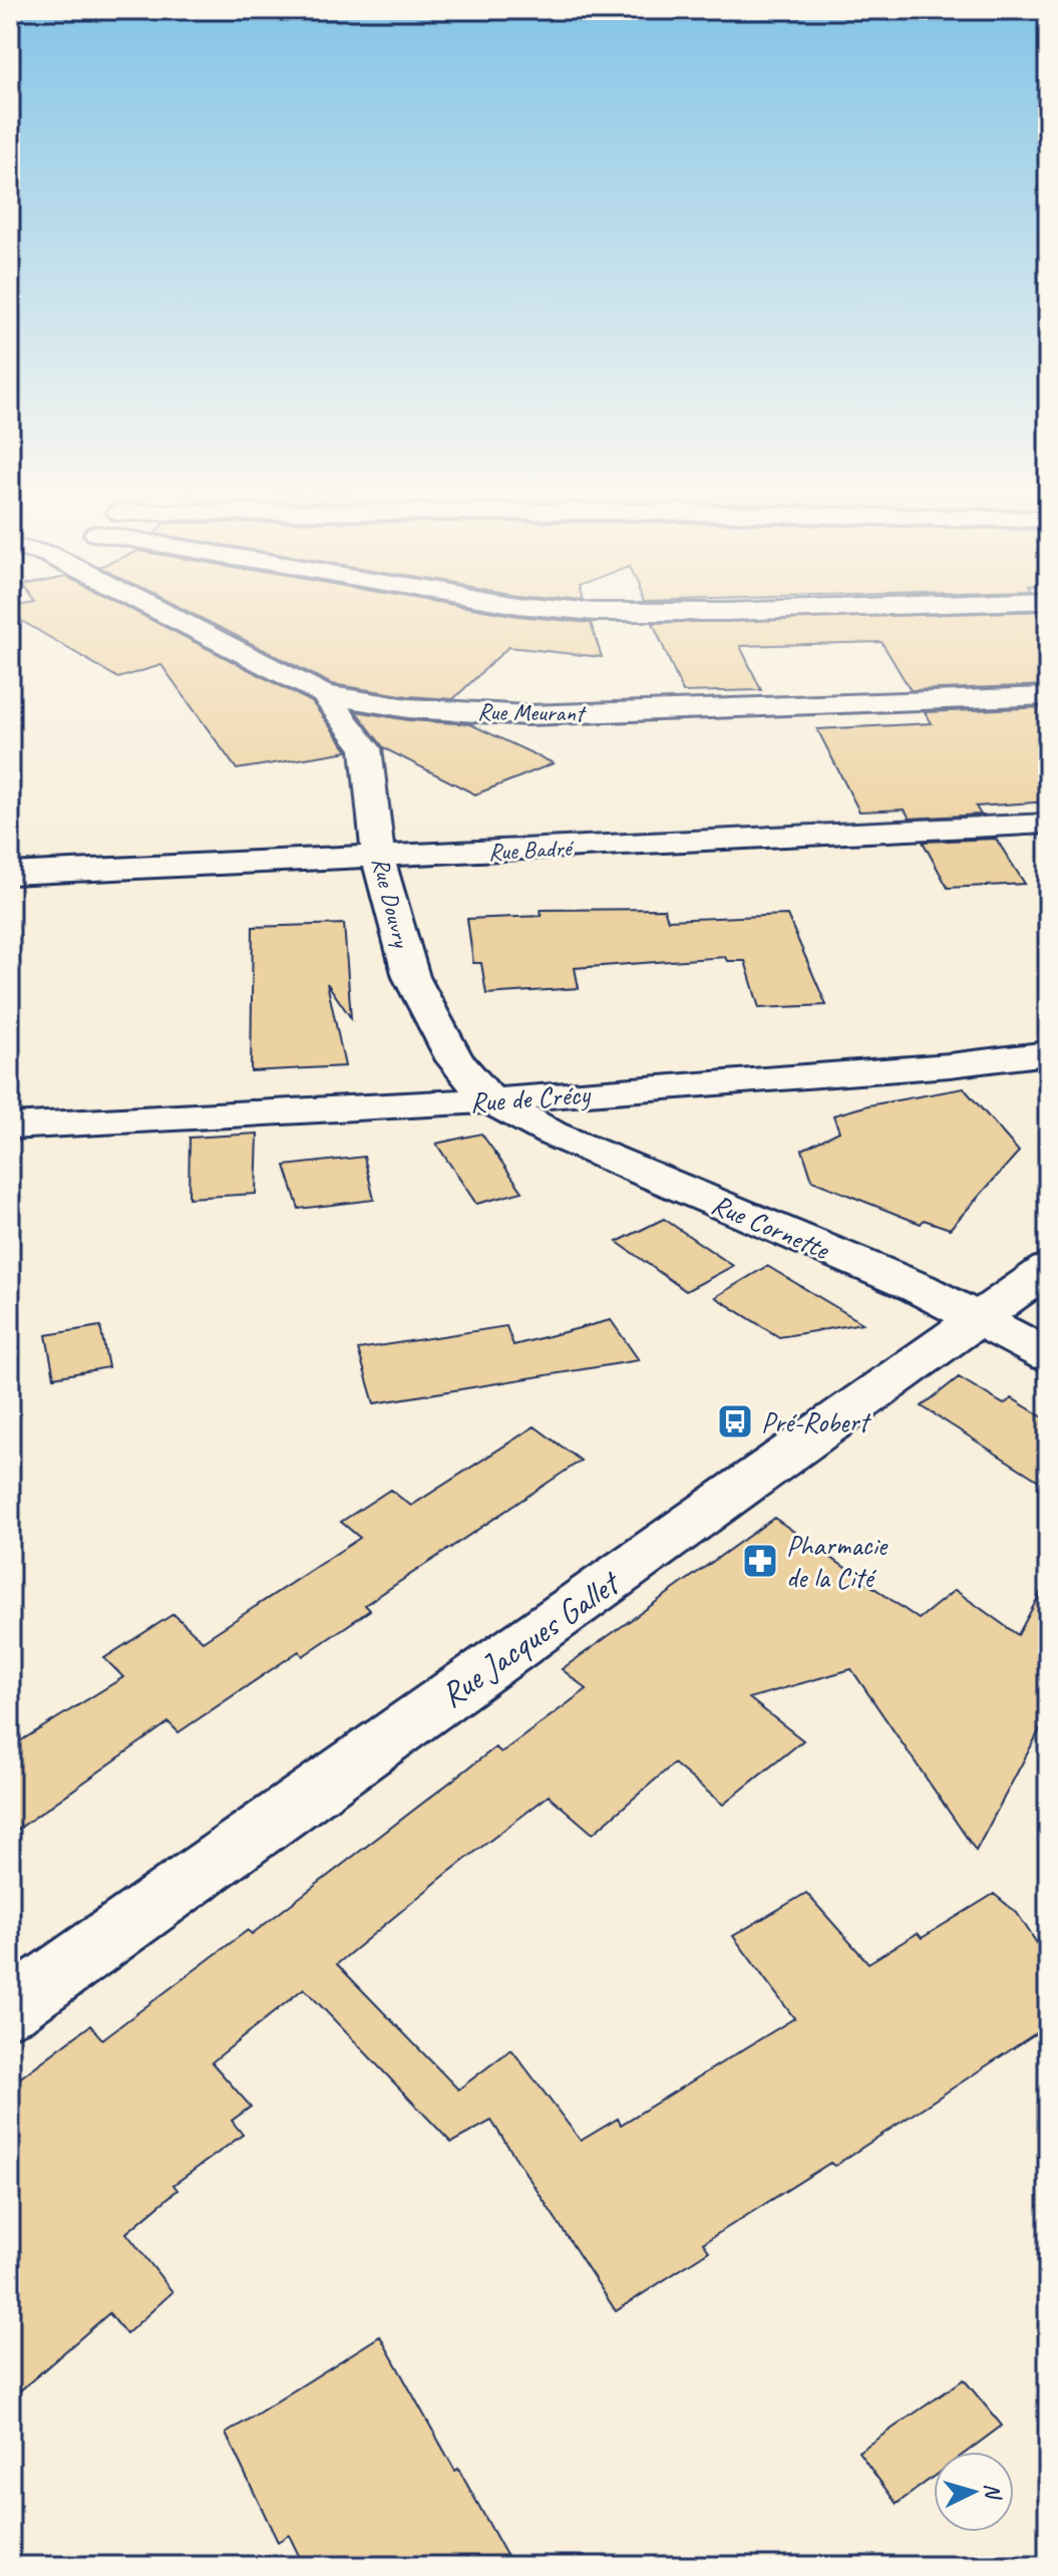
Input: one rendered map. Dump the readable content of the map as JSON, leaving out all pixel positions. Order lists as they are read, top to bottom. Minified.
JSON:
{"streets":{"street":["Rue Meurant","Rue Badré","Rue Douvry","Rue de Crécy","Rue Cornette","Rue Jacques Gallet"]},"crossings":[["Rue Badré","Rue Douvry"],["Rue Douvry","Rue de Crécy"],["Rue Douvry","Rue Cornette"],["Rue de Crécy","Rue Cornette"],["Rue Cornette","Rue Jacques Gallet"]],"places":{"bus stop":["Pré-Robert"],"pharmacy":["Pharmacie de la Cité"]},"north":"right"}
